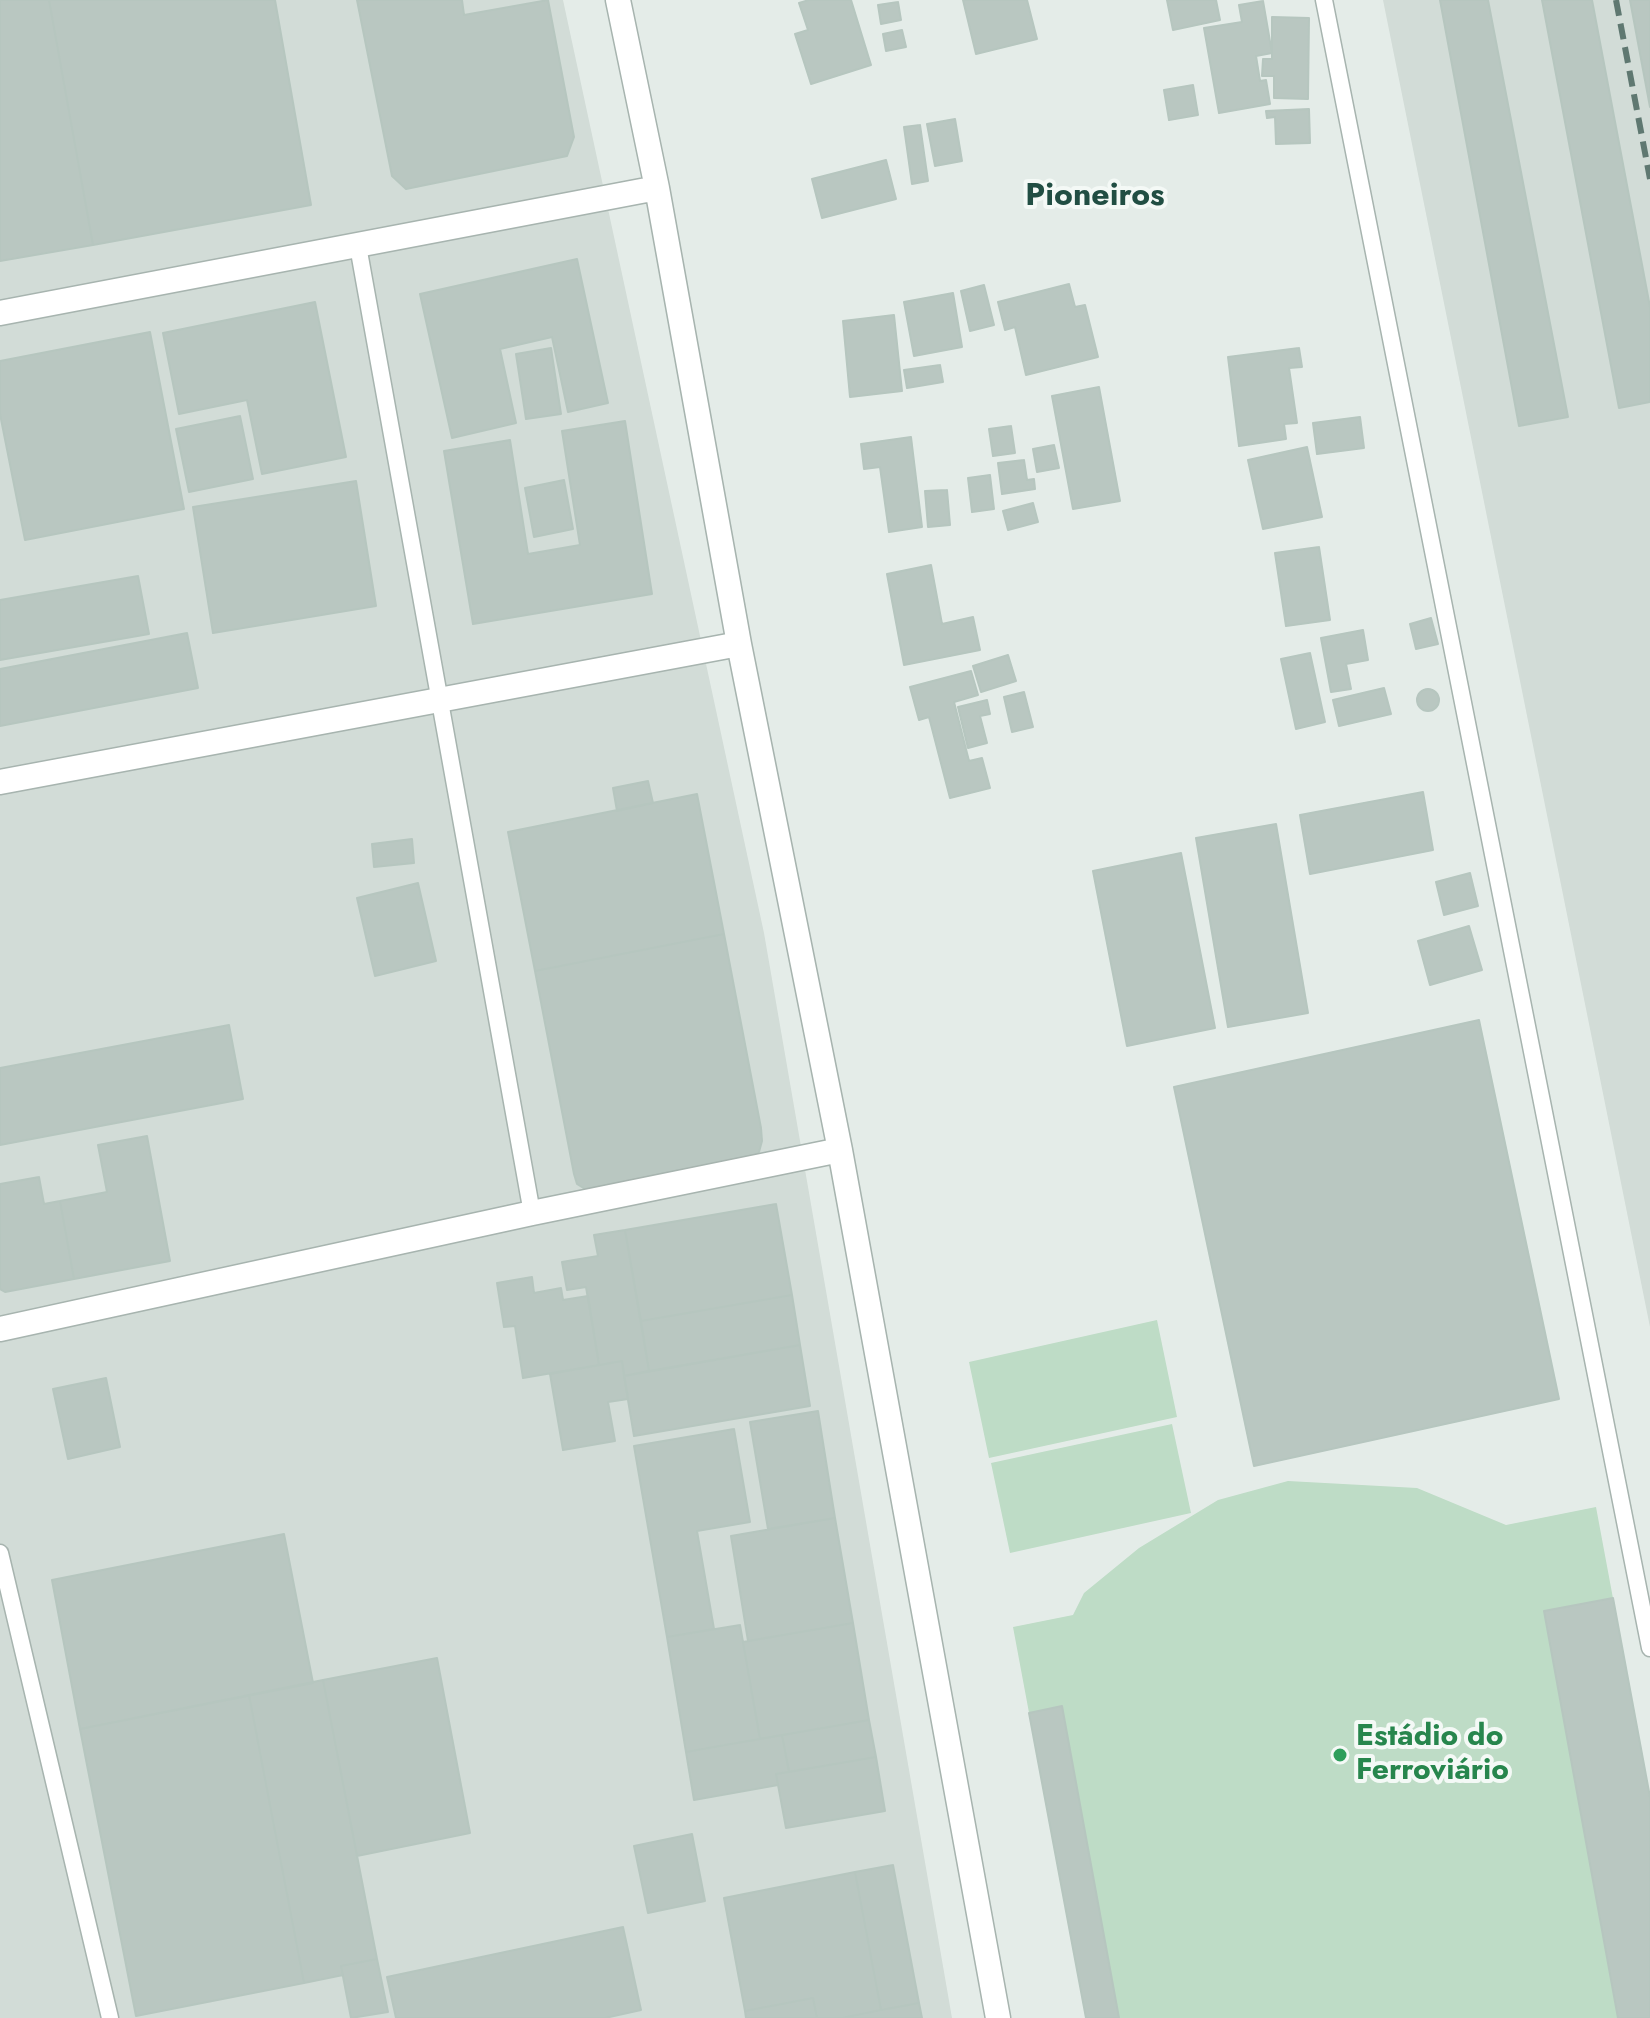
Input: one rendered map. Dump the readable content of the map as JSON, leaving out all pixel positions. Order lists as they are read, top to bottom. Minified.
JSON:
{"districts":["Pioneiros"],"places":["Estádio do Ferroviário"]}
